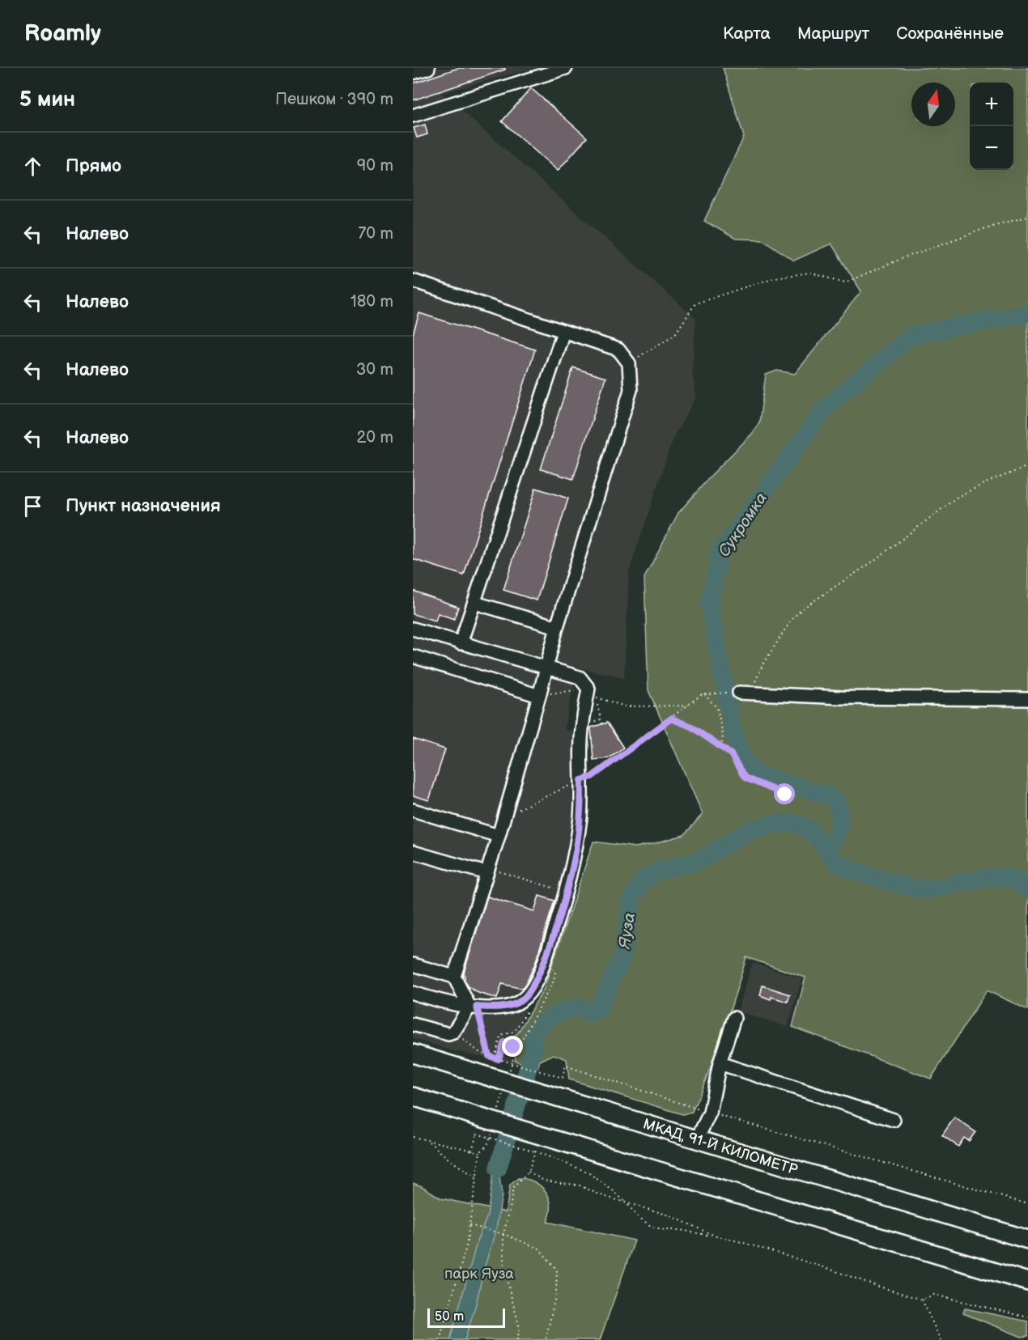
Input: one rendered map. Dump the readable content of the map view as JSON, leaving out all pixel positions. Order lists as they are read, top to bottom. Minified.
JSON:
{"streets":{"highway":["МКАД, 91-Й КИЛОМЕТР"]},"water":["Сукромка","Яуза"],"parks":["парк Яуза"],"scale_bar":"50 m","north":"top","page":{"header":"Roamly","nav":["Карта","Маршрут","Сохранённые"],"heading":["5 мин","Пешком · 390 m"],"map_buttons":["+","−"],"list":[["Прямо","90 m"],["Налево","70 m"],["Налево","180 m"],["Налево","30 m"],["Налево","20 m"],"Пункт назначения"],"scale":"50 m"}}
